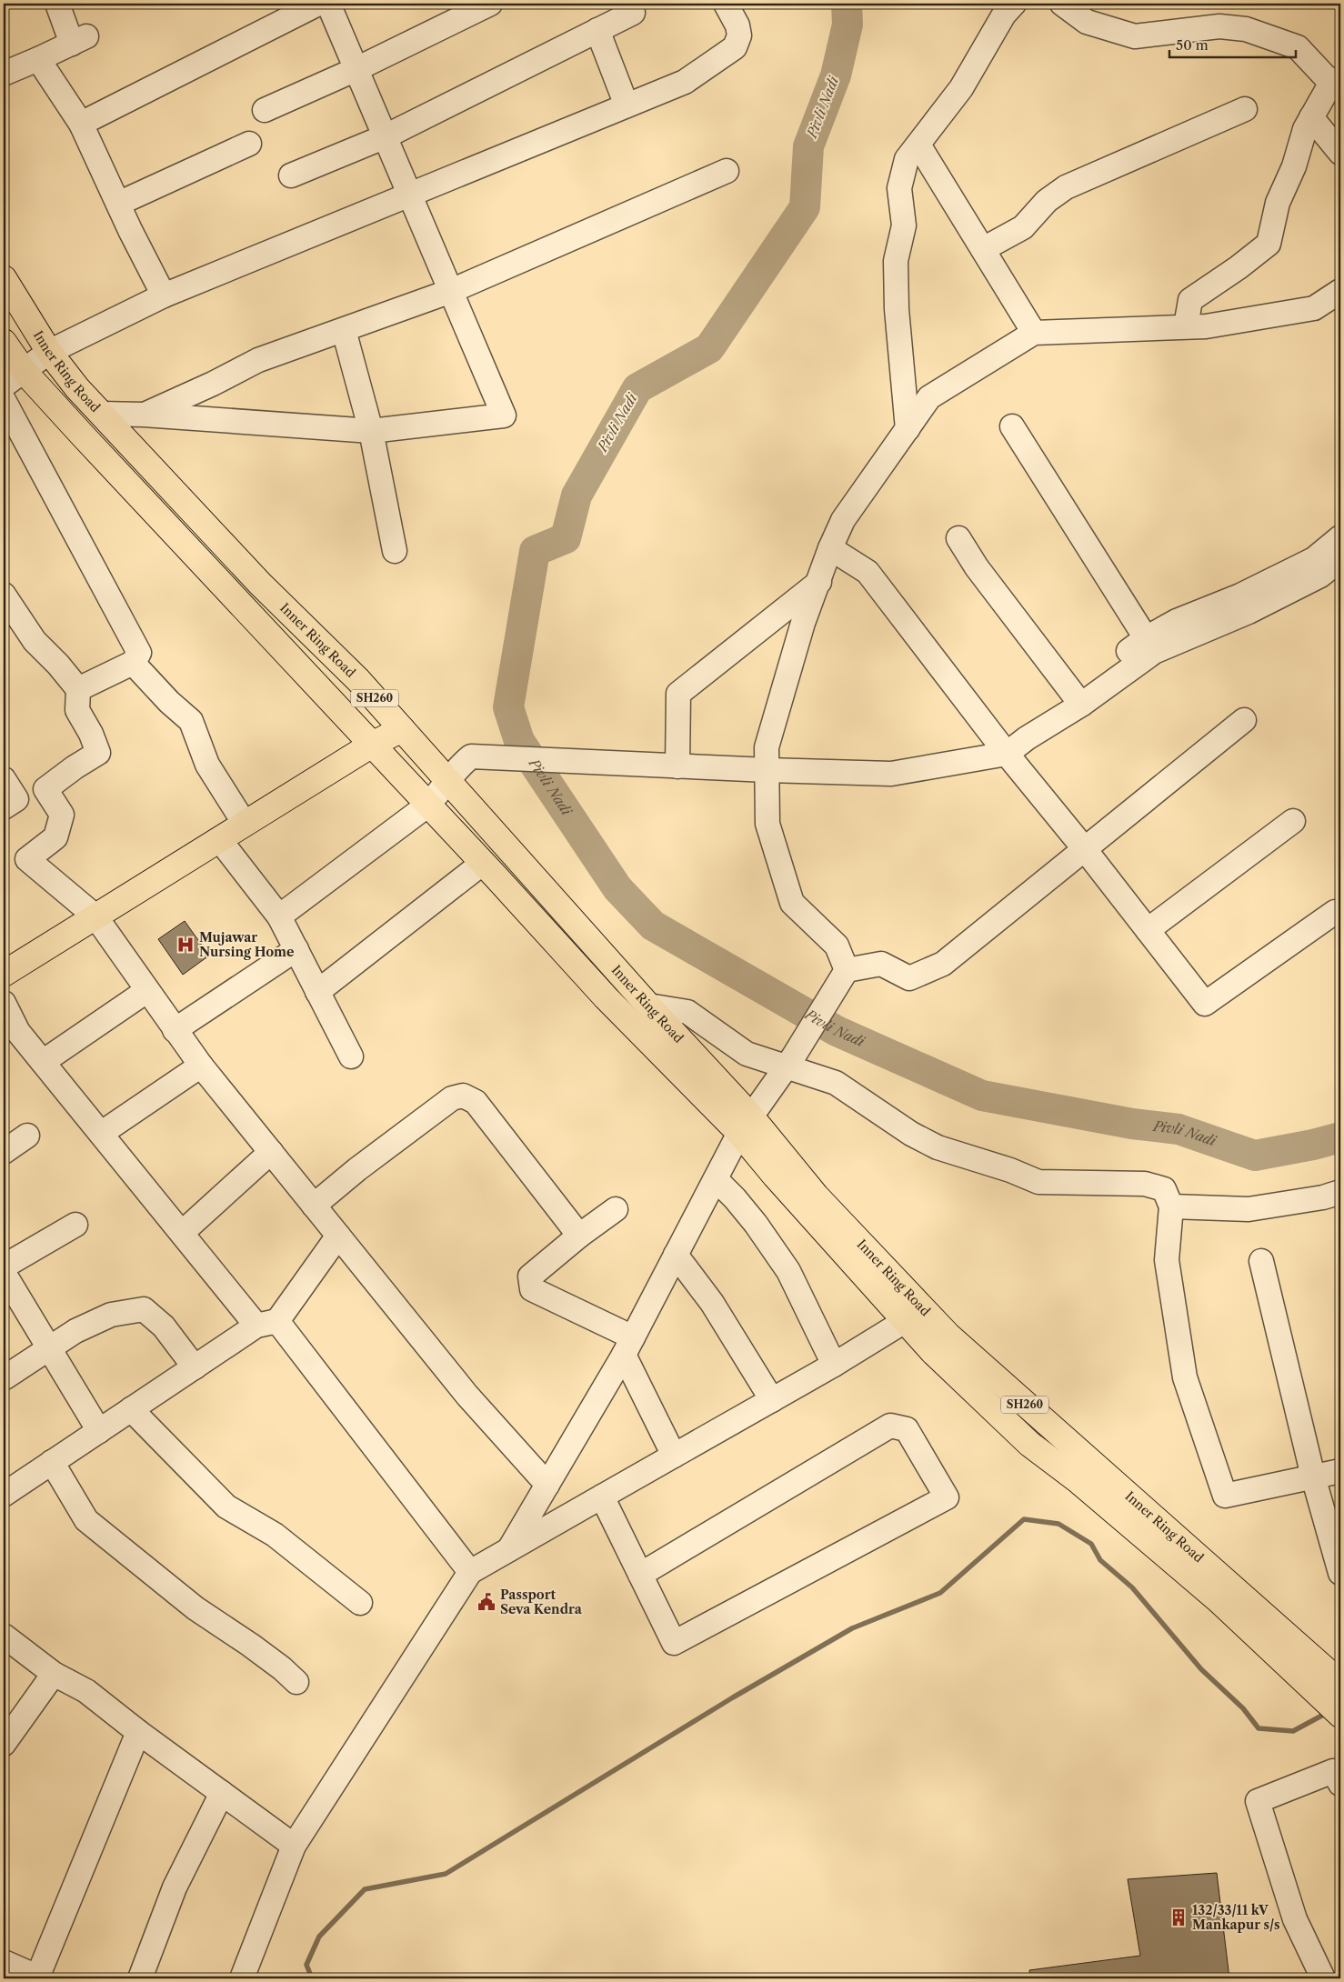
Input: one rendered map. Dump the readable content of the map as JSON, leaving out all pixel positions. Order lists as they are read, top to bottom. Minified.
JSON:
{"streets":{"main road":["Inner Ring Road","SH260"]},"water":["Pivli Nadi"],"places":{"hospital":["Mujawar Nursing Home"],"public building":["Passport Seva Kendra"],"building":["132/33/11 kV Mankapur s/s"]},"scale_bar":"50 m"}
